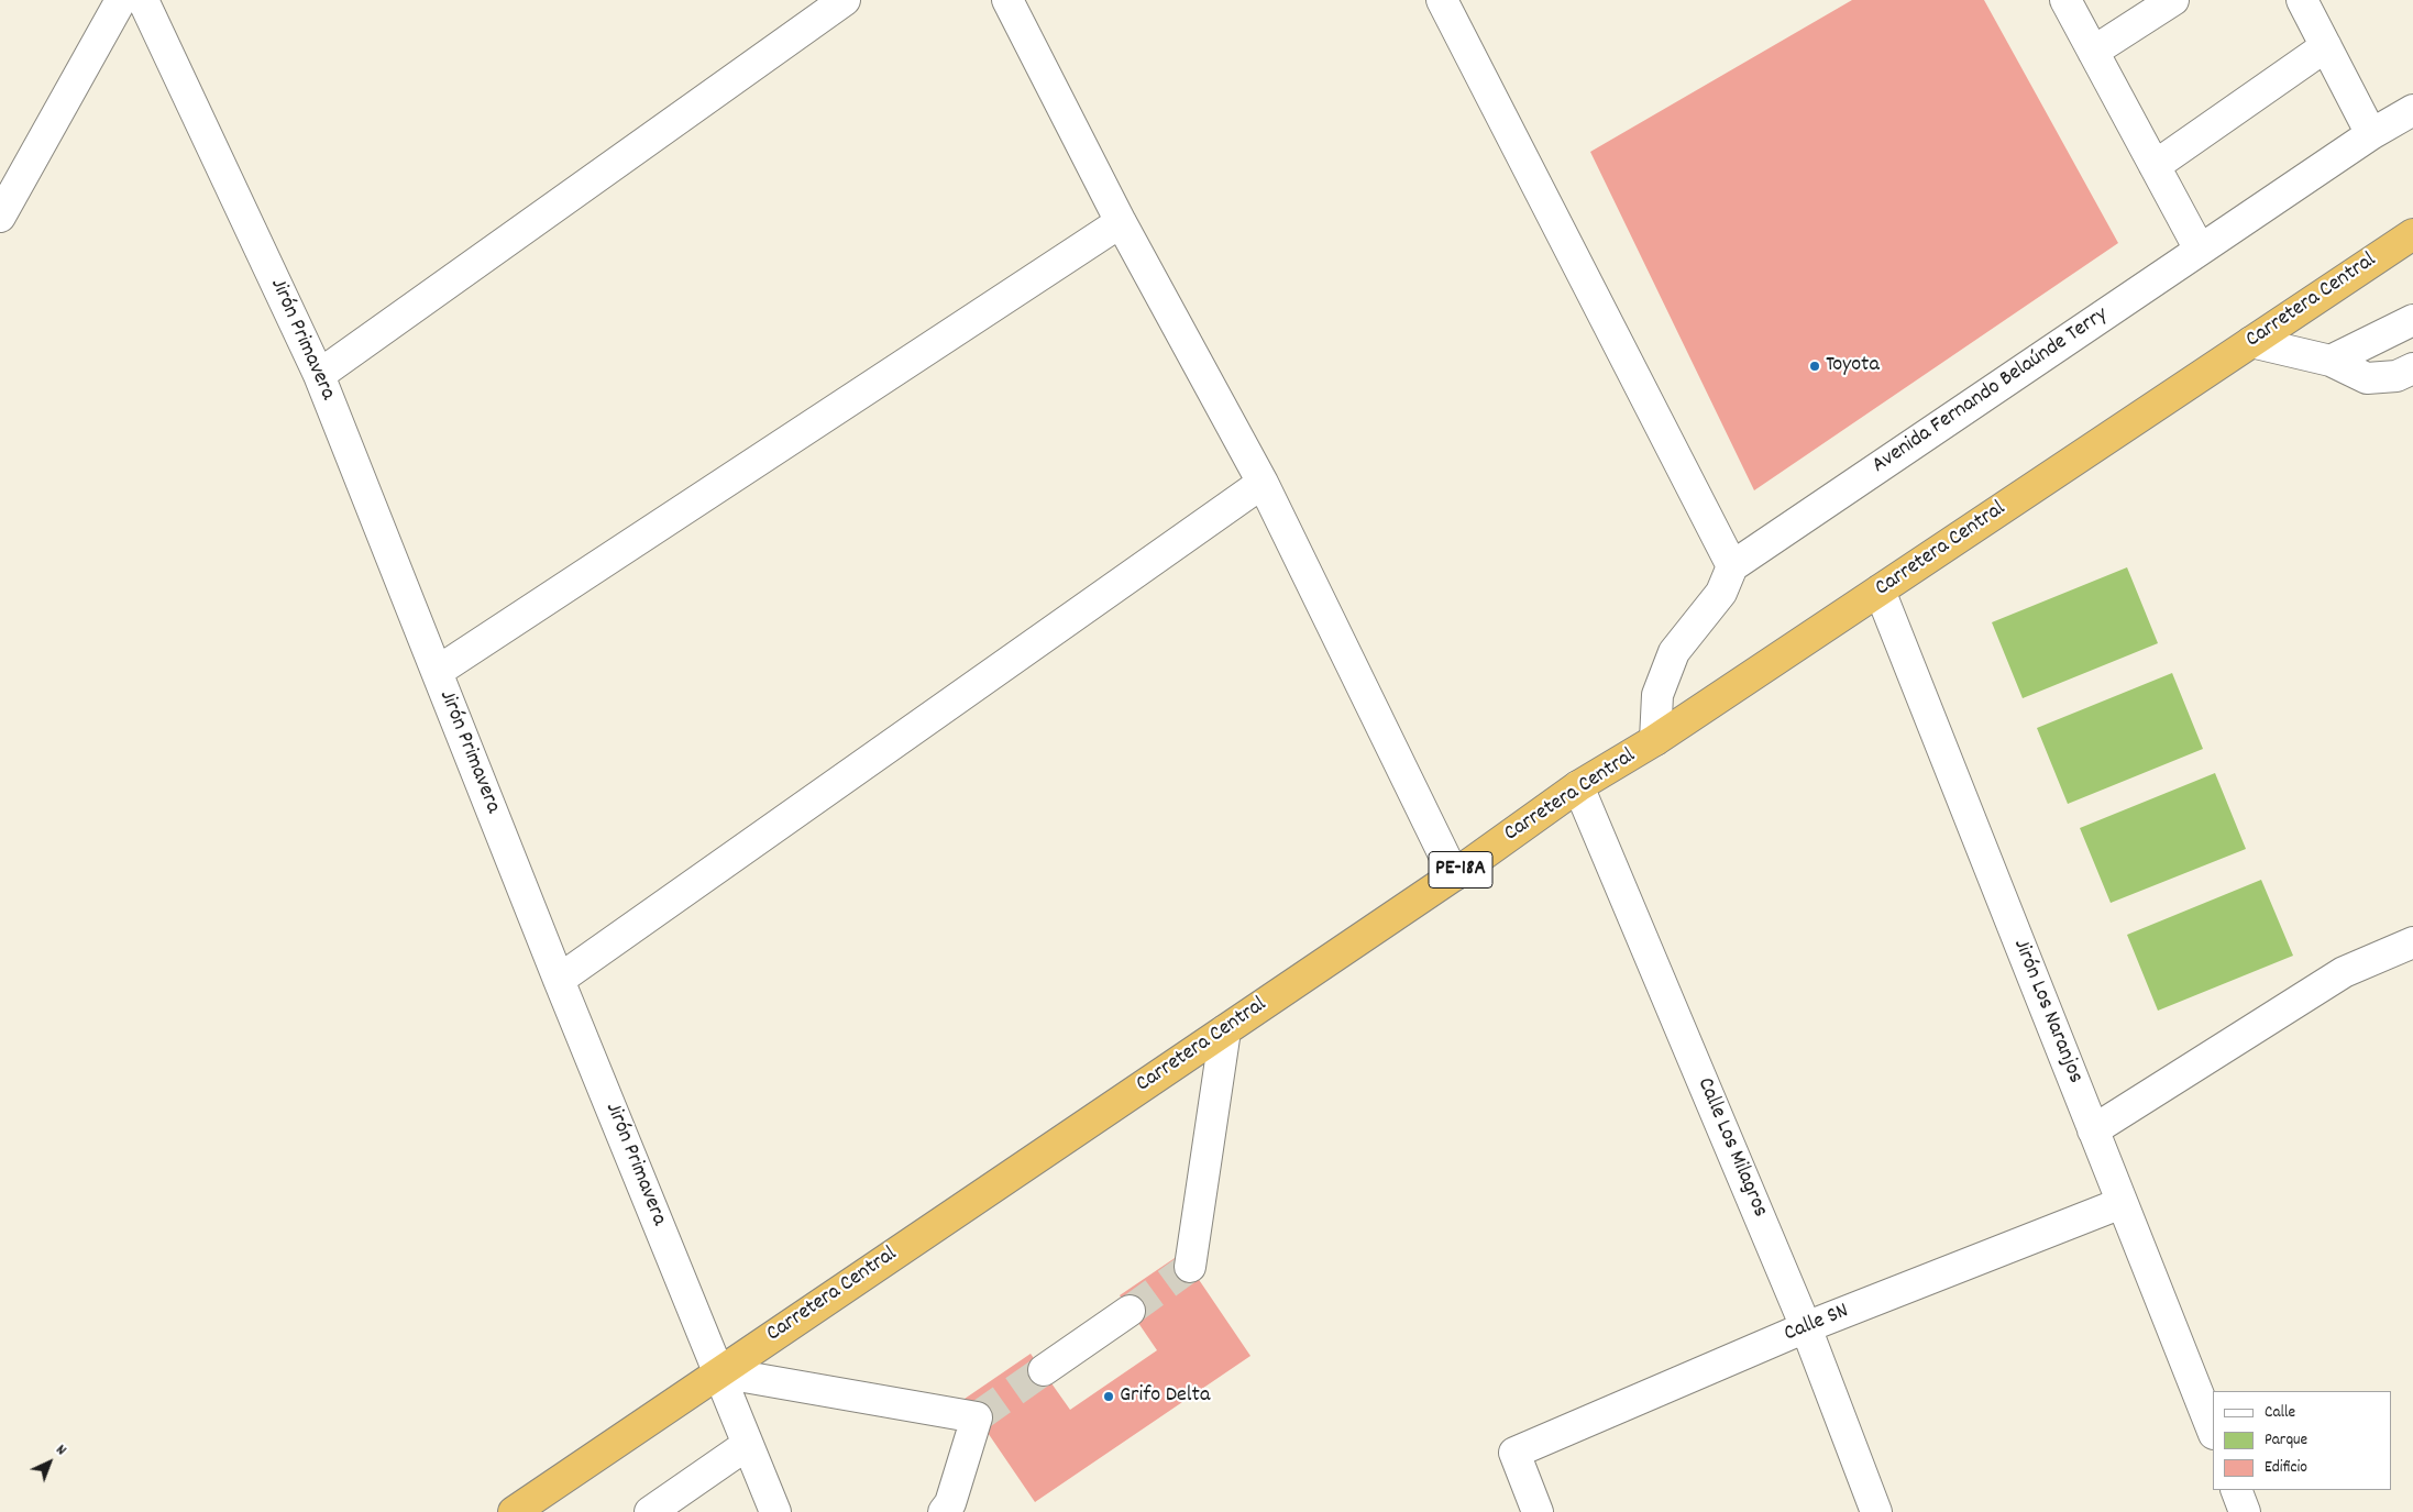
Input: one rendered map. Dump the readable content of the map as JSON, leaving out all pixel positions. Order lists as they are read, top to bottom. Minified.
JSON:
{"streets":{"highway":["Carretera Central","PE-18A"],"street":["Jirón Primavera","Avenida Fernando Belaúnde Terry","Jirón Los Naranjos","Calle Los Milagros","Calle SN"]},"crossings":[["Carretera Central","Jirón Primavera"],["Carretera Central","Jirón Los Naranjos"],["Carretera Central","Calle Los Milagros"],["Jirón Los Naranjos","Calle SN"],["Calle Los Milagros","Calle SN"]],"places":["Toyota","Grifo Delta"],"legend":["Calle","Parque","Edificio"],"north":"top right"}
